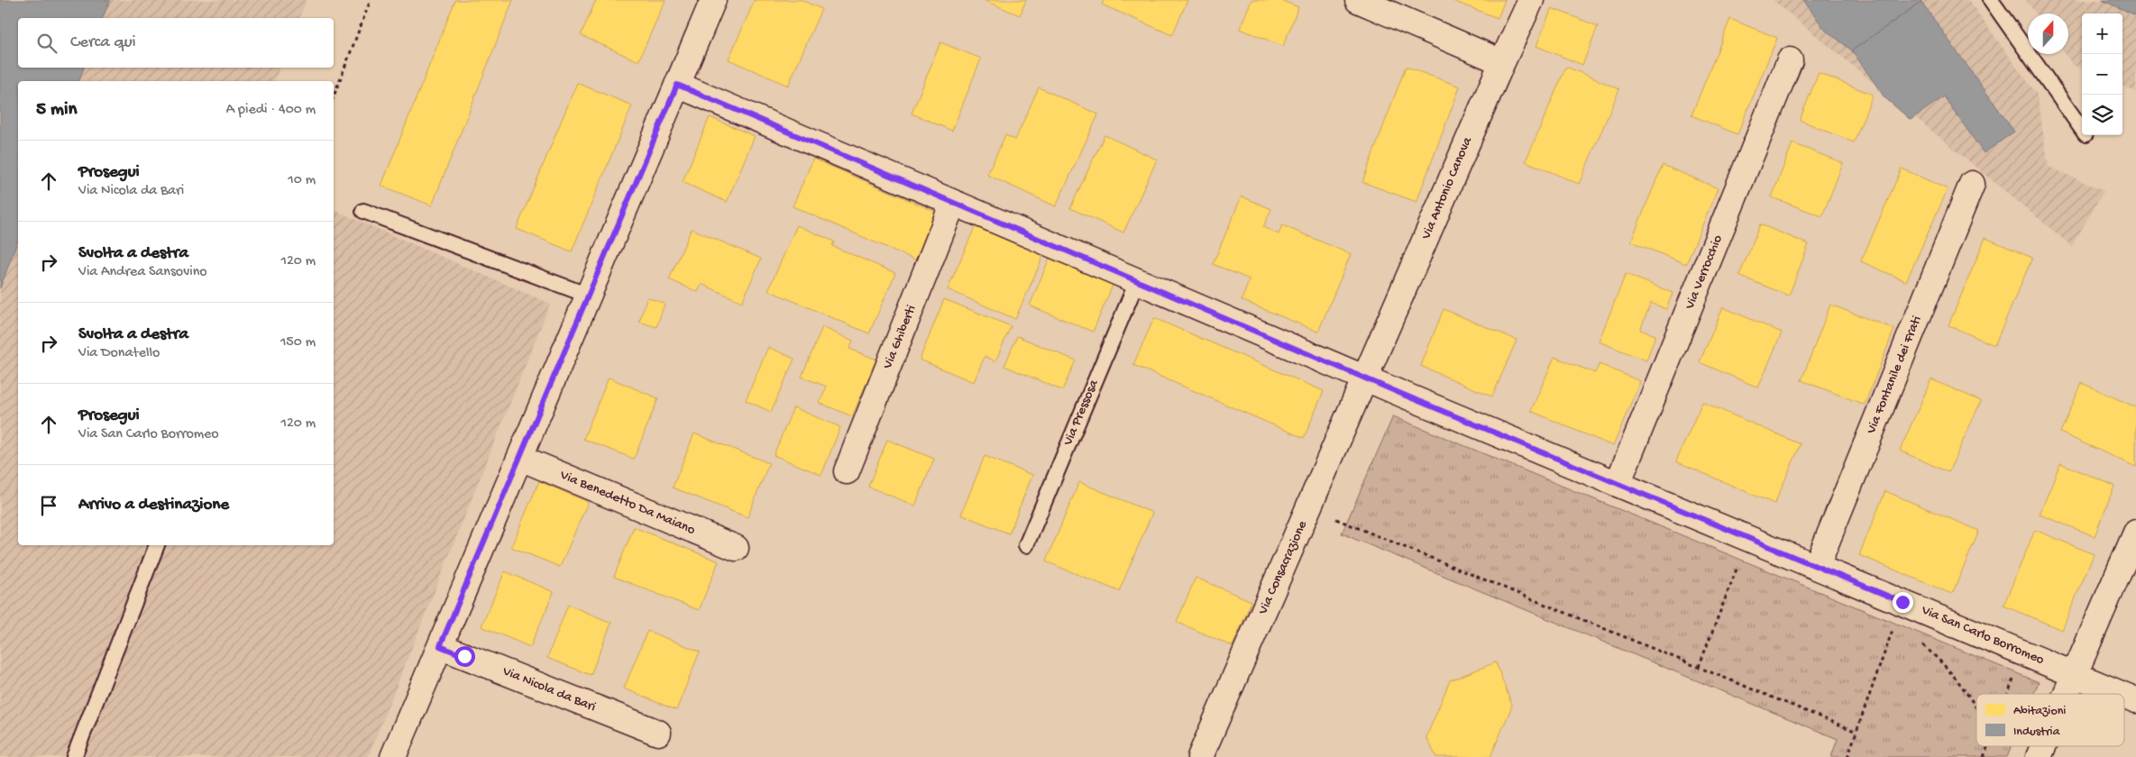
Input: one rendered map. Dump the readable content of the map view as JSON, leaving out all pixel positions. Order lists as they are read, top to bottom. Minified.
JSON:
{"streets":{"street":["Via Antonio Canova","Via Verrocchio","Via Ghiberti","Via Fontanile dei Frati","Via Benedetto Da Maiano","Via Consacrazione","Via San Carlo Borromeo","Via Nicola da Bari"],"lane":["Via Pressosa"]},"crossings":[["Via Antonio Canova","Via Consacrazione"],["Via Antonio Canova","Via San Carlo Borromeo"],["Via Verrocchio","Via San Carlo Borromeo"],["Via Ghiberti","Via San Carlo Borromeo"],["Via Fontanile dei Frati","Via San Carlo Borromeo"],["Via Pressosa","Via San Carlo Borromeo"],["Via Consacrazione","Via San Carlo Borromeo"]],"legend":["Abitazioni","Industria"],"north":"top","page":{"map_buttons":["+","−"],"search":"Cerca qui","heading":["5 min","A piedi · 400 m"],"list":[["Prosegui","Via Nicola da Bari","10 m"],["Svolta a destra","Via Andrea Sansovino","120 m"],["Svolta a destra","Via Donatello","150 m"],["Prosegui","Via San Carlo Borromeo","120 m"],"Arrivo a destinazione"]}}
